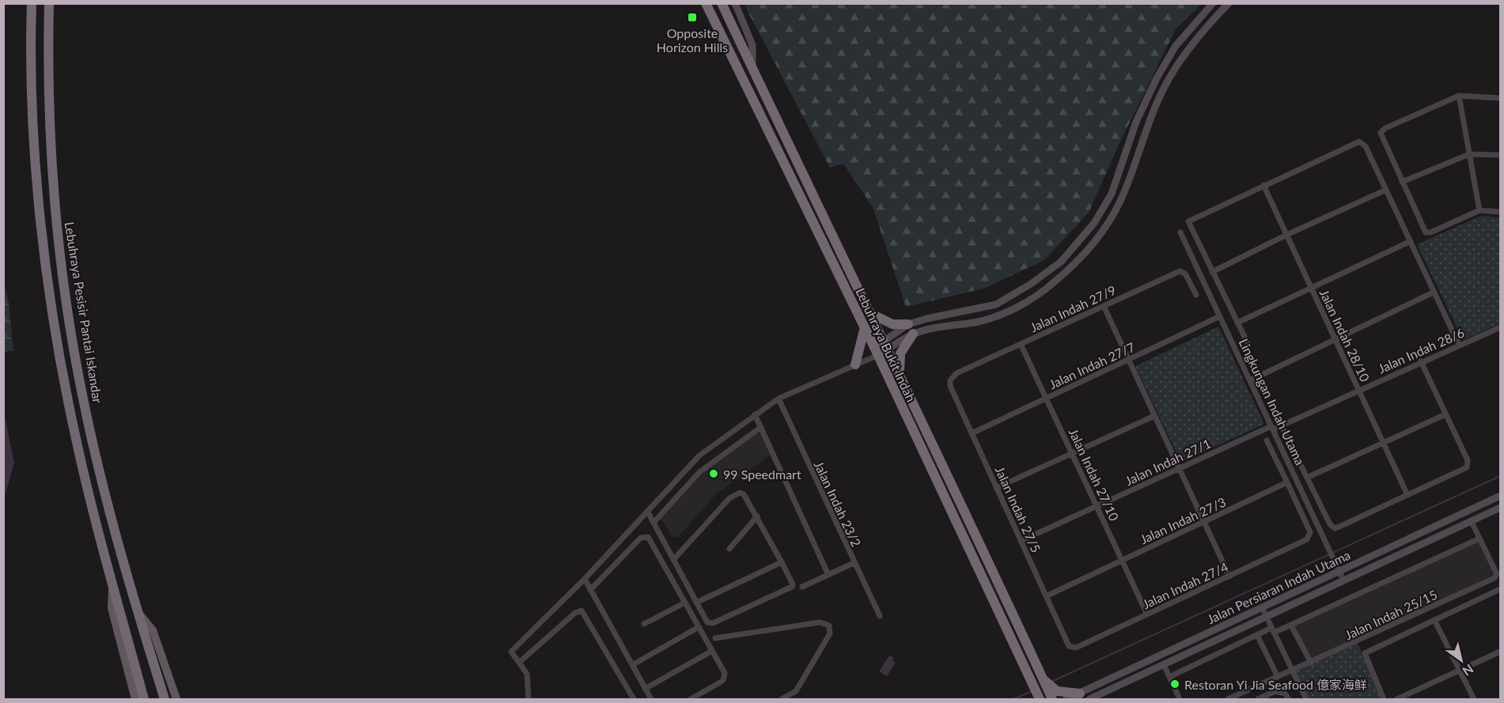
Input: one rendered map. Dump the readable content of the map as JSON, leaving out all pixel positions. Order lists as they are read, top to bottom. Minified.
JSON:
{"streets":{"highway":["Lebuhraya Pesisir Pantai Iskandar","Lebuhraya Bukit Indah"],"main road":["Jalan Persiaran Indah Utama"],"street":["Jalan Indah 27/9","Jalan Indah 28/10","Jalan Indah 28/6","Jalan Indah 27/7","Lingkungan Indah Utama","Jalan Indah 27/1","Jalan Indah 27/10","Jalan Indah 23/2","Jalan Indah 27/5","Jalan Indah 27/3","Jalan Indah 27/4","Jalan Indah 25/15"]},"crossings":[["Jalan Indah 27/9","Jalan Indah 27/10"],["Jalan Indah 27/9","Jalan Indah 27/5"],["Jalan Indah 28/10","Jalan Indah 28/6"],["Jalan Indah 28/6","Lingkungan Indah Utama"],["Jalan Indah 28/6","Jalan Indah 27/1"],["Jalan Indah 27/7","Lingkungan Indah Utama"],["Jalan Indah 27/7","Jalan Indah 27/10"],["Jalan Indah 27/7","Jalan Indah 27/5"],["Lingkungan Indah Utama","Jalan Indah 27/1"],["Lingkungan Indah Utama","Jalan Persiaran Indah Utama"],["Jalan Indah 27/1","Jalan Indah 27/10"],["Jalan Indah 27/1","Jalan Indah 27/5"],["Jalan Indah 27/10","Jalan Indah 27/3"],["Jalan Indah 27/10","Jalan Indah 27/4"],["Jalan Indah 27/5","Jalan Indah 27/3"],["Jalan Indah 27/5","Jalan Indah 27/4"],["Jalan Indah 27/3","Jalan Indah 27/4"]],"places":{"transit":["Opposite Horizon Hills"],"other":["99 Speedmart","Restoran Yi Jia Seafood 億家海鲜"]},"north":"bottom right"}
